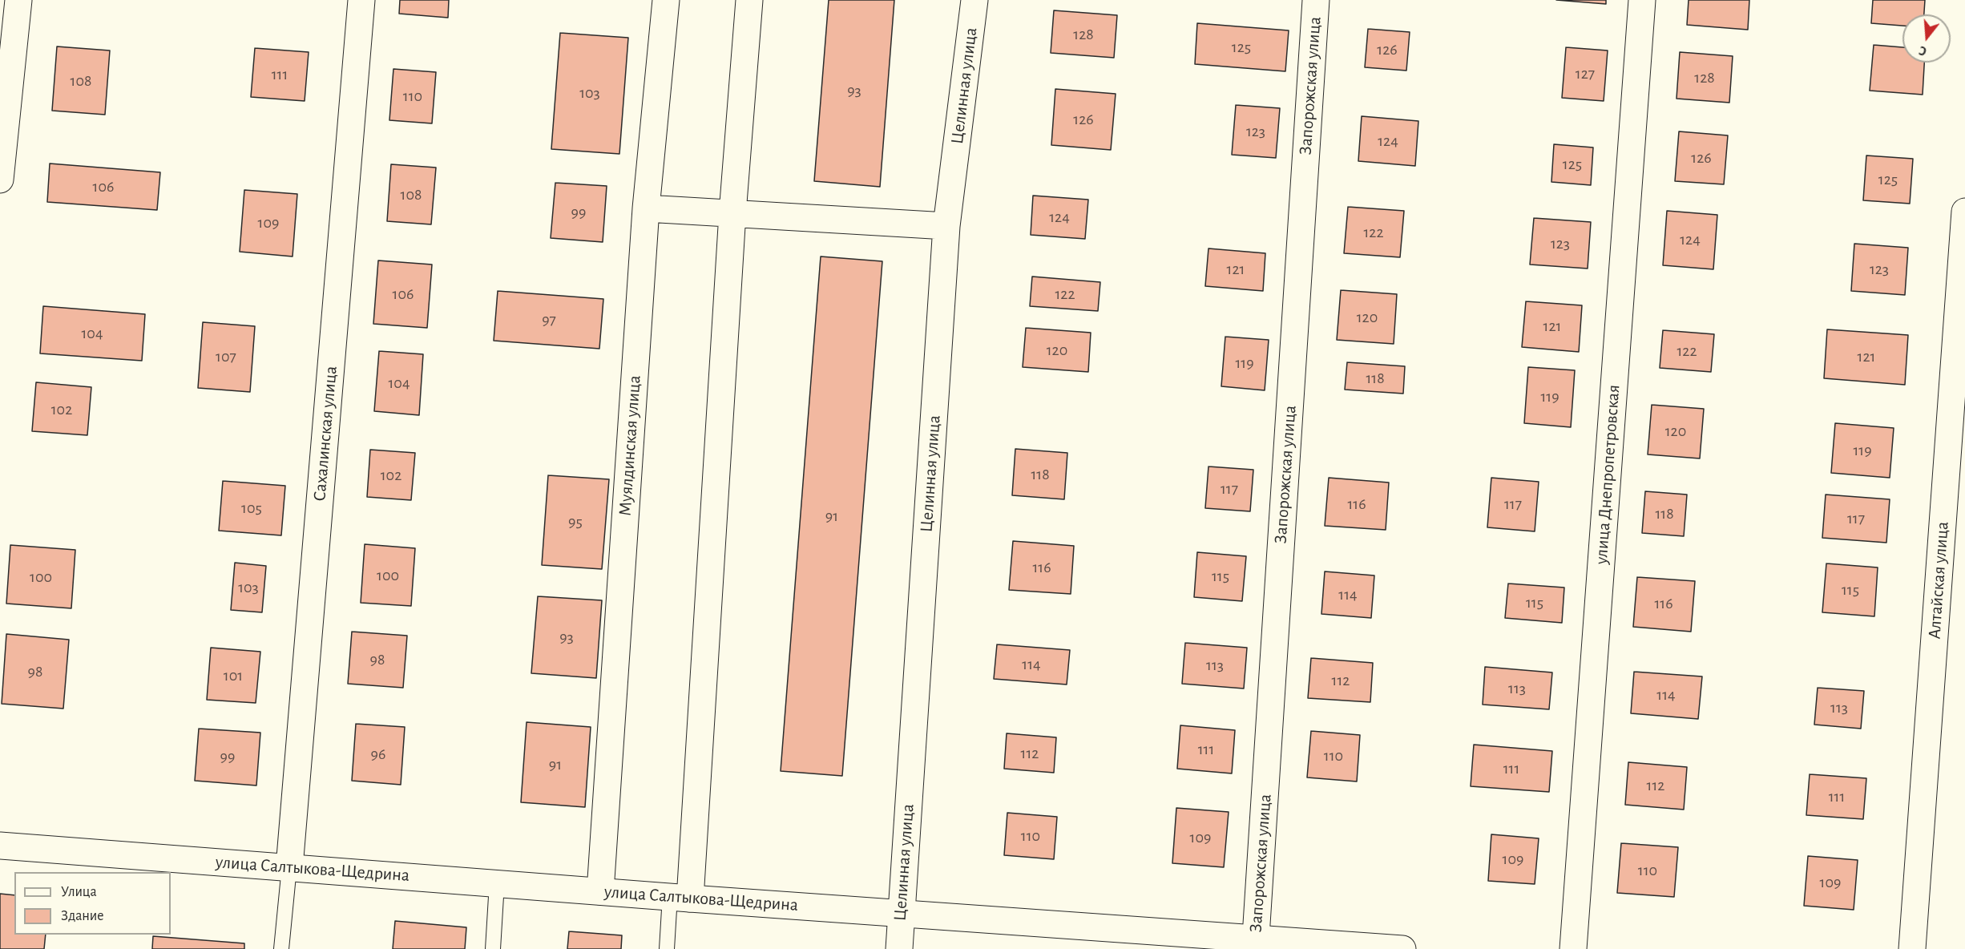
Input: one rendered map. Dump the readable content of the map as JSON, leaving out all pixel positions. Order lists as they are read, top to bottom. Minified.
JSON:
{"streets":{"street":["Целинная улица","Запорожская улица","Сахалинская улица","Муялдинская улица","улица Днепропетровская","Алтайская улица","улица Салтыкова-Щедрина"]},"crossings":[["Целинная улица","улица Салтыкова-Щедрина"],["Запорожская улица","улица Салтыкова-Щедрина"],["Сахалинская улица","улица Салтыкова-Щедрина"],["Муялдинская улица","улица Салтыкова-Щедрина"]],"house_numbers":["128","125","126","127","111","128","108","93","103","110","126","123","124","126","125","125","106","108","99","124","109","122","124","123","121","123","106","122","120","97","121","104","120","122","107","121","119","118","104","119","102","120","119","118","102","117","116","117","105","118","91","117","95","116","100","115","100","103","115","114","115","116","93","98","114","113","98","101","112","113","114","113","111","112","96","110","99","91","111","112","111","110","109","109","110","109"],"legend":["Улица","Здание"],"north":"bottom"}
